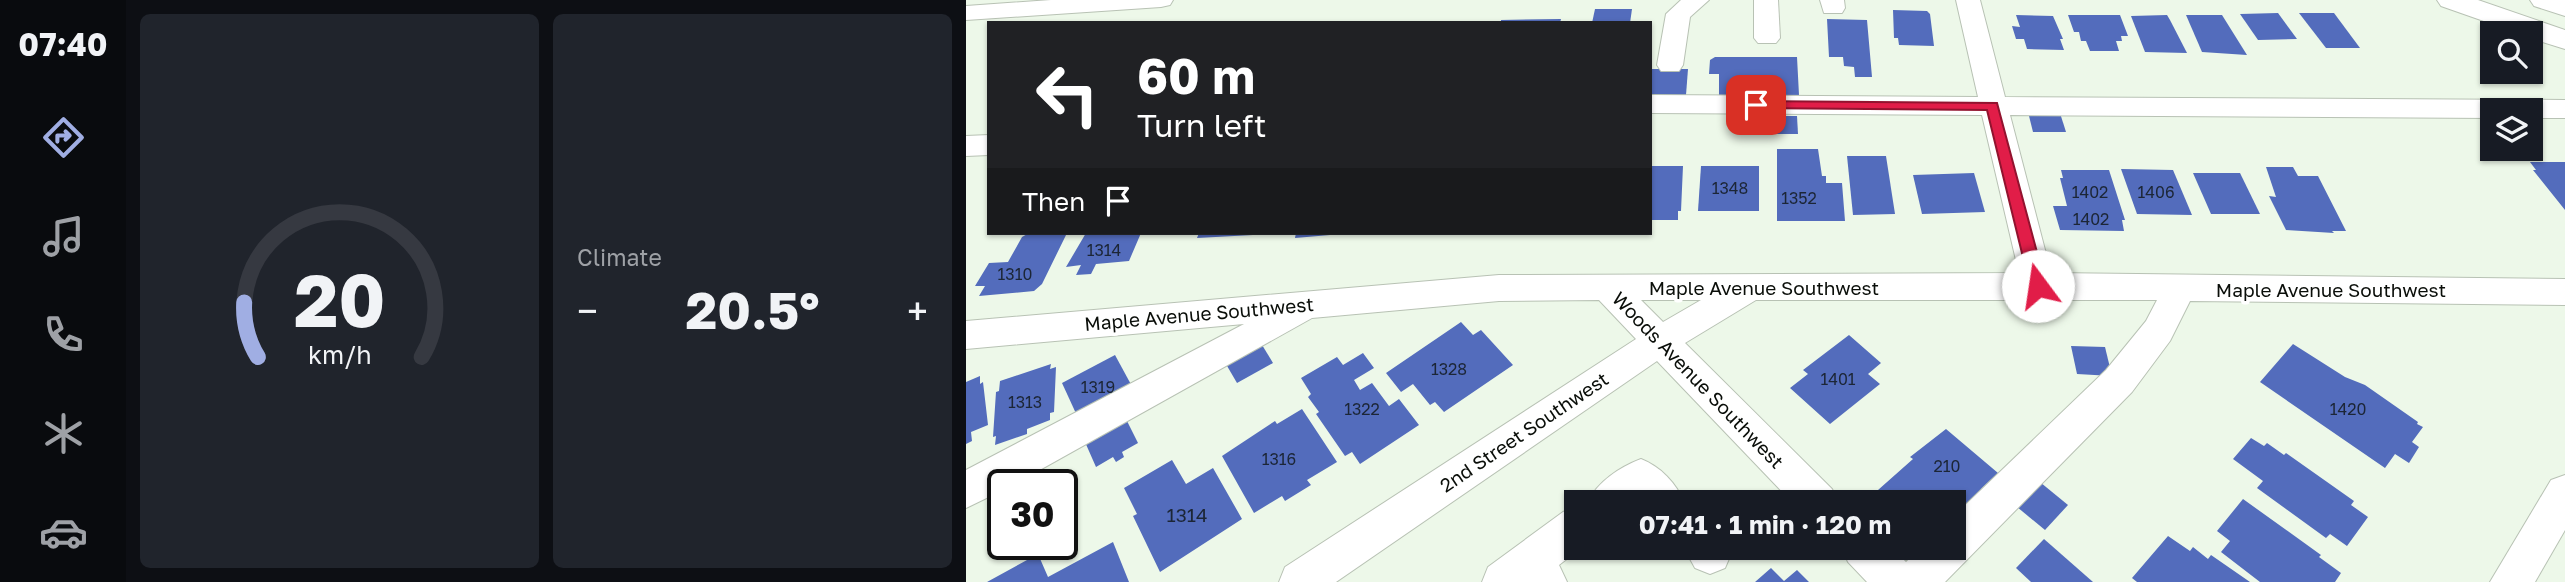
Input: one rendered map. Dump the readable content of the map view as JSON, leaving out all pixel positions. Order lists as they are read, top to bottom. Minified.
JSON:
{"streets":{"street":["Maple Avenue Southwest","Woods Avenue Southwest","2nd Street Southwest"]},"crossings":[["Maple Avenue Southwest","Woods Avenue Southwest"],["Maple Avenue Southwest","2nd Street Southwest"],["Woods Avenue Southwest","2nd Street Southwest"]],"house_numbers":["1348","1402","1406","1352","1402","1314","1310","1328","1401","1319","1313","1322","1420","1316","210","1314"],"page":{"tabs":"07:40","tile":"Climate","turn":["60 m","Turn left"],"then":"Then","heat":["−","20.5°","+"],"limit":"30","trip":"07:41 · 1 min · 120 m","gauge":["20","km/h"]}}
